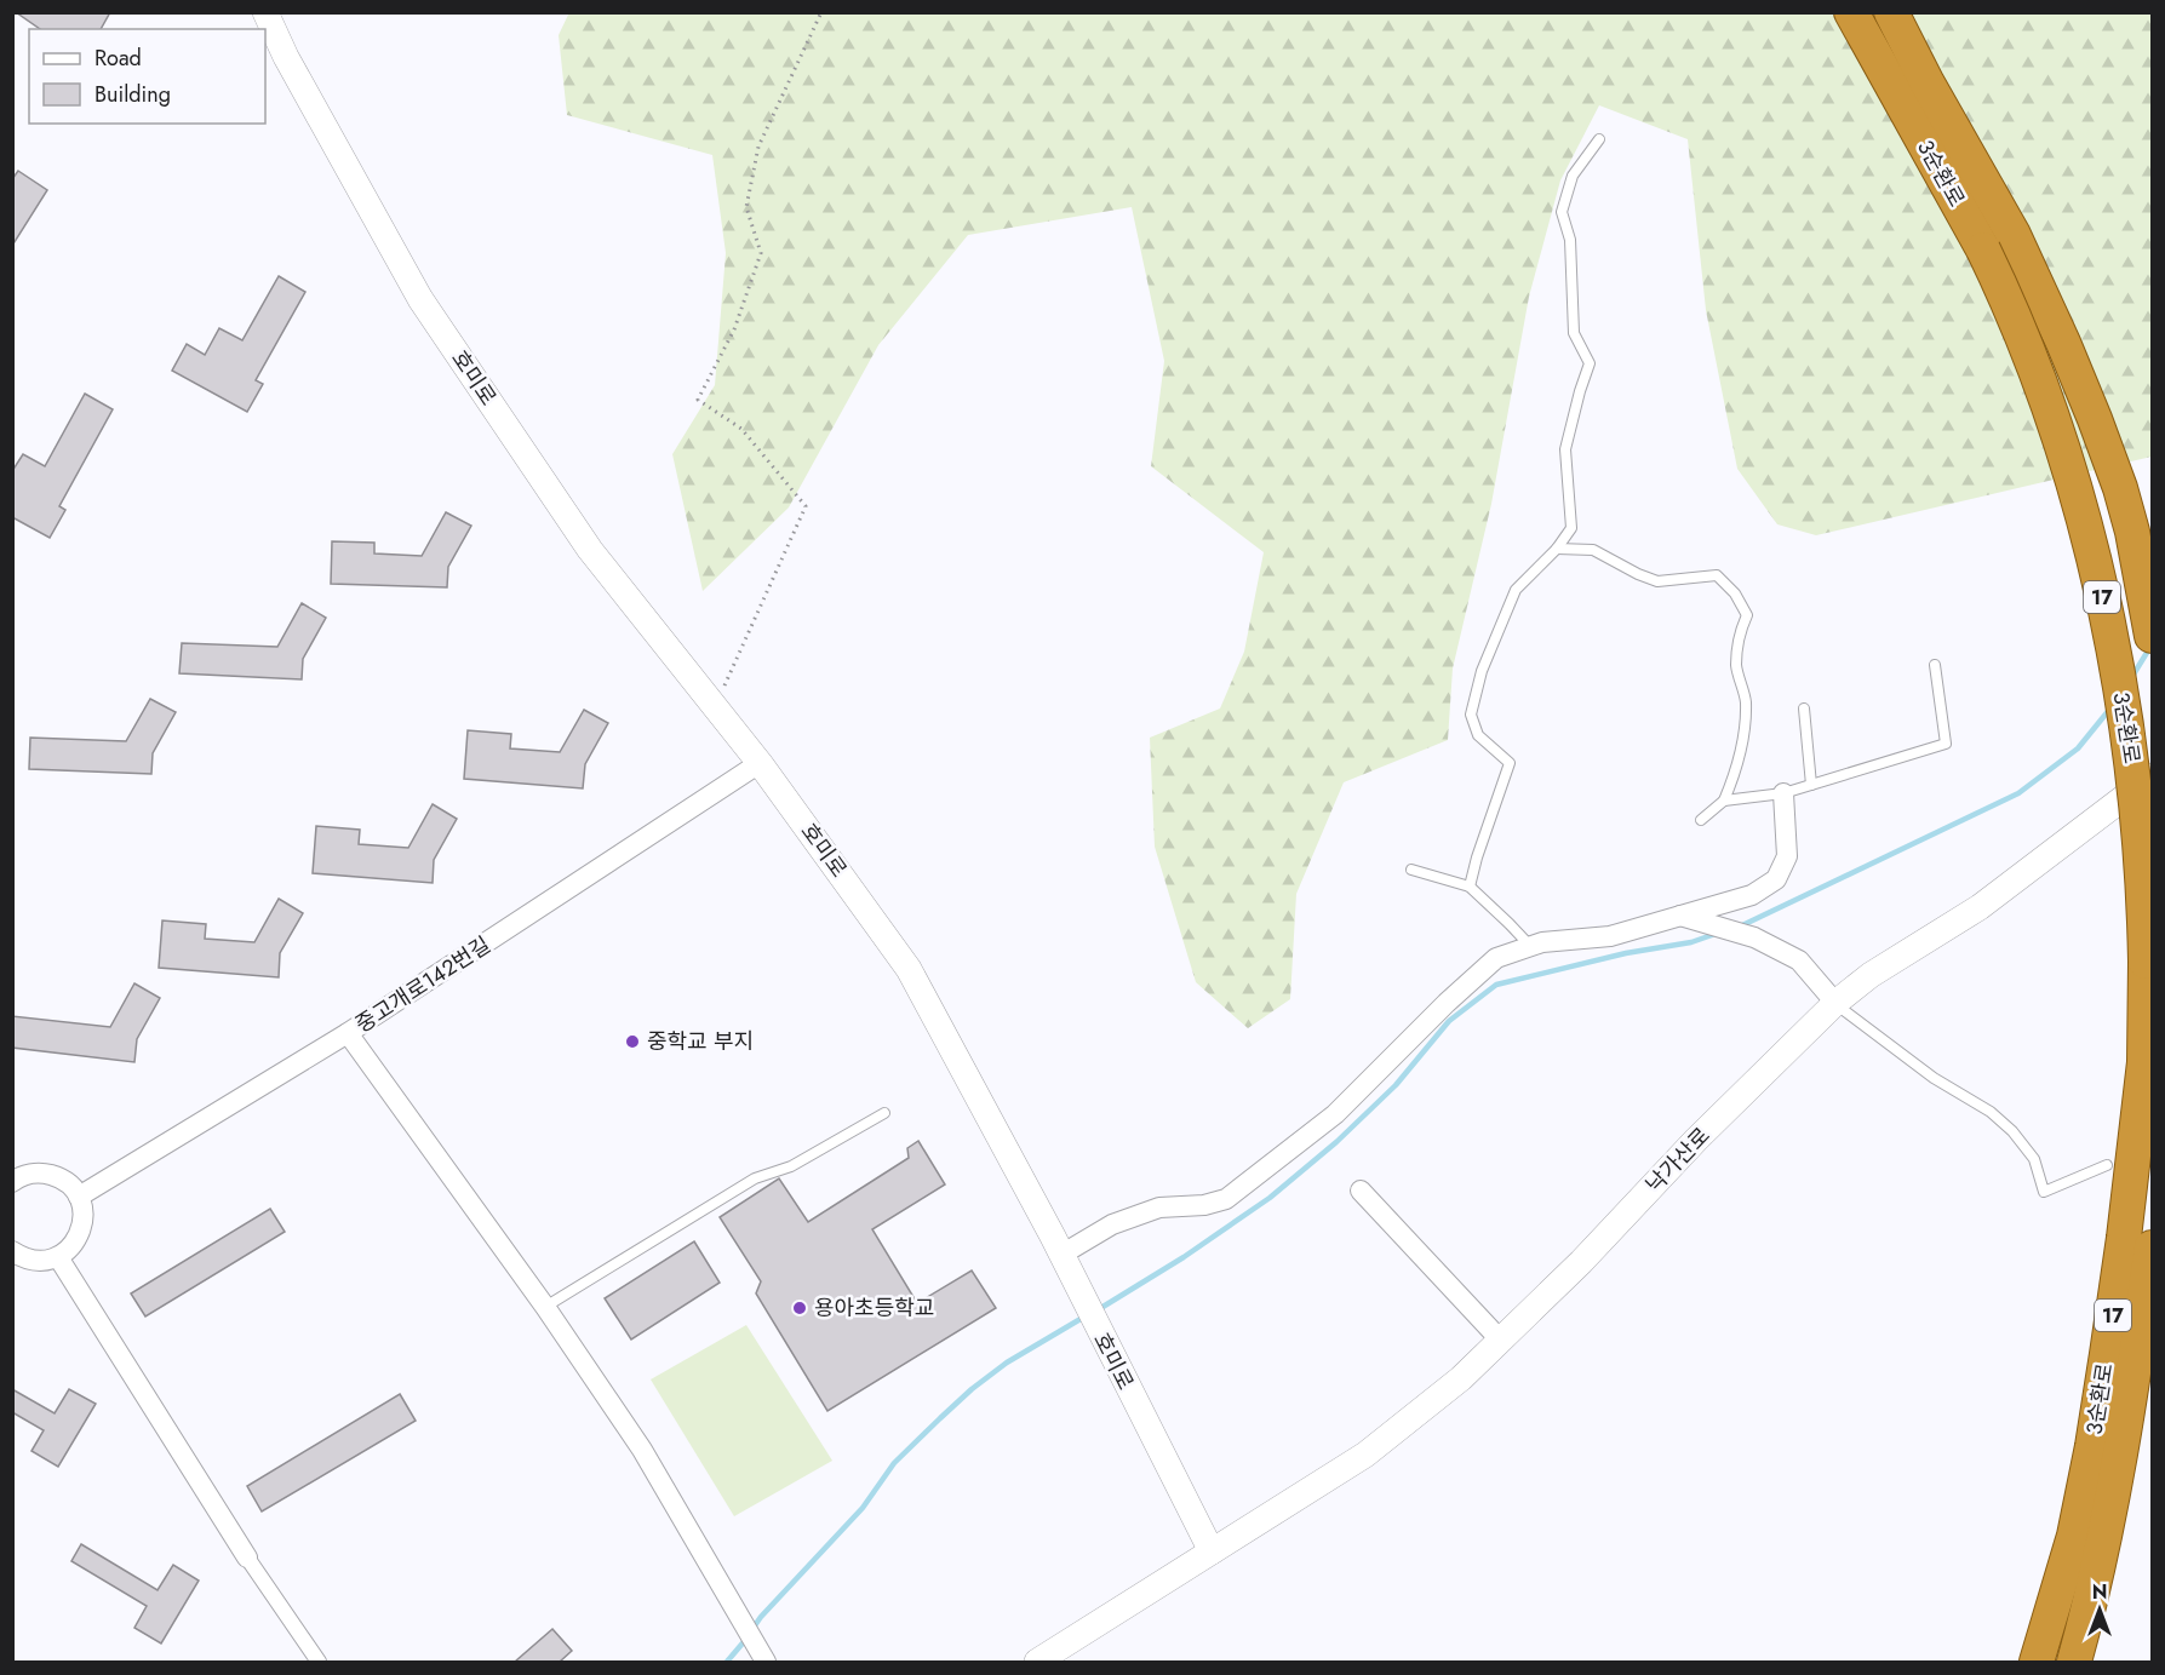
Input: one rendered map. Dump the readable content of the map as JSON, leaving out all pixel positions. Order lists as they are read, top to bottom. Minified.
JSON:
{"streets":{"highway":["3순환로","17"],"street":["호미로","중고개로142번길","낙가산로"]},"crossings":[["호미로","중고개로142번길"],["호미로","낙가산로"]],"places":["중학교 부지","용아초등학교"],"legend":["Road","Building"],"north":"top"}
